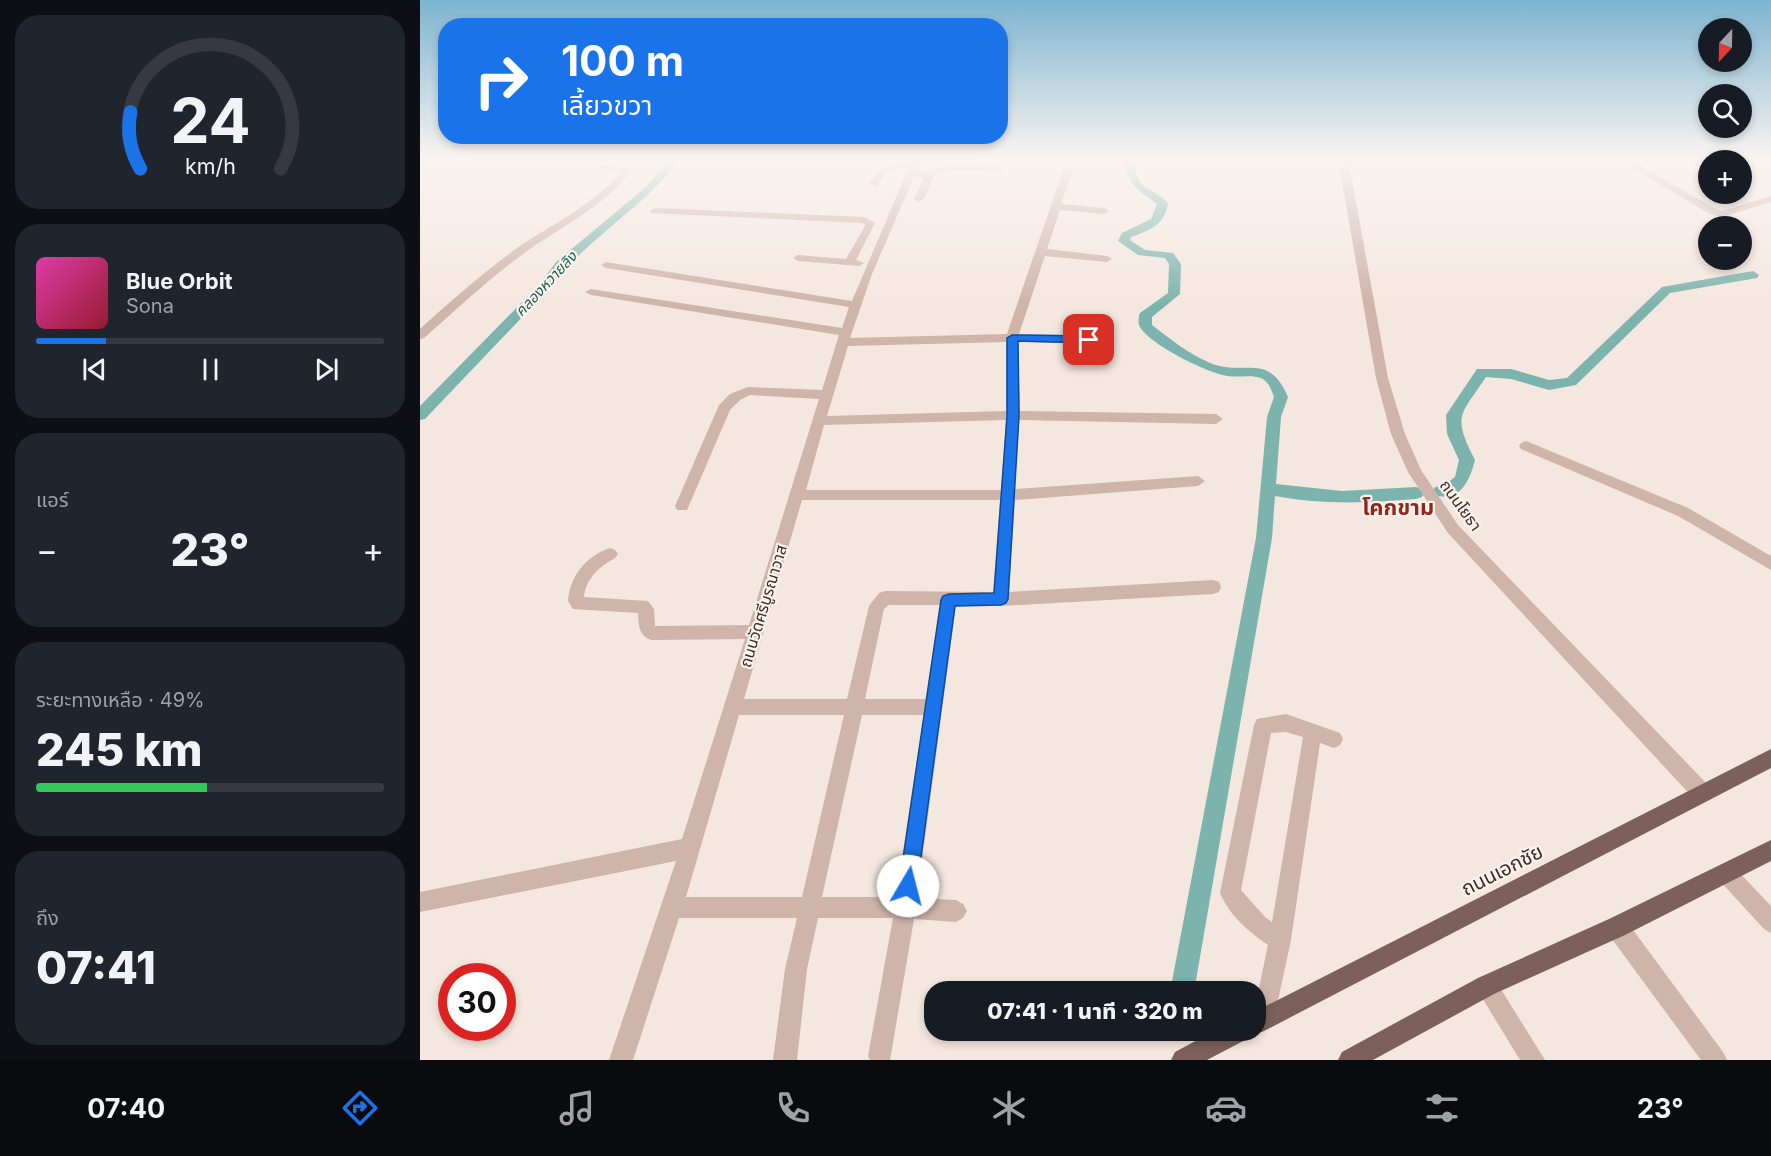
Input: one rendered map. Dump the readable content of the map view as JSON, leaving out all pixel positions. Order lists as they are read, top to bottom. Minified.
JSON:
{"streets":{"main road":["ถนนเอกชัย"],"street":["ถนนโยธา","ถนนวัดศรีบูรณาวาส"]},"crossings":[["ถนนโยธา","ถนนเอกชัย"]],"districts":["โคกขาม"],"water":["คลองหวายลิง"],"north":"bottom","page":{"map_buttons":["+","−"],"turn":["100 m","เลี้ยวขวา"],"song":["Blue Orbit","Sona"],"tile":["แอร์",["ระยะทางเหลือ · 49%","245 km"],["ถึง","07:41"]],"heat":["−","23°","+"],"limit":"30","trip":"07:41 · 1 นาที · 320 m","tabs":["07:40","23°"],"gauge":["24","km/h"]}}
